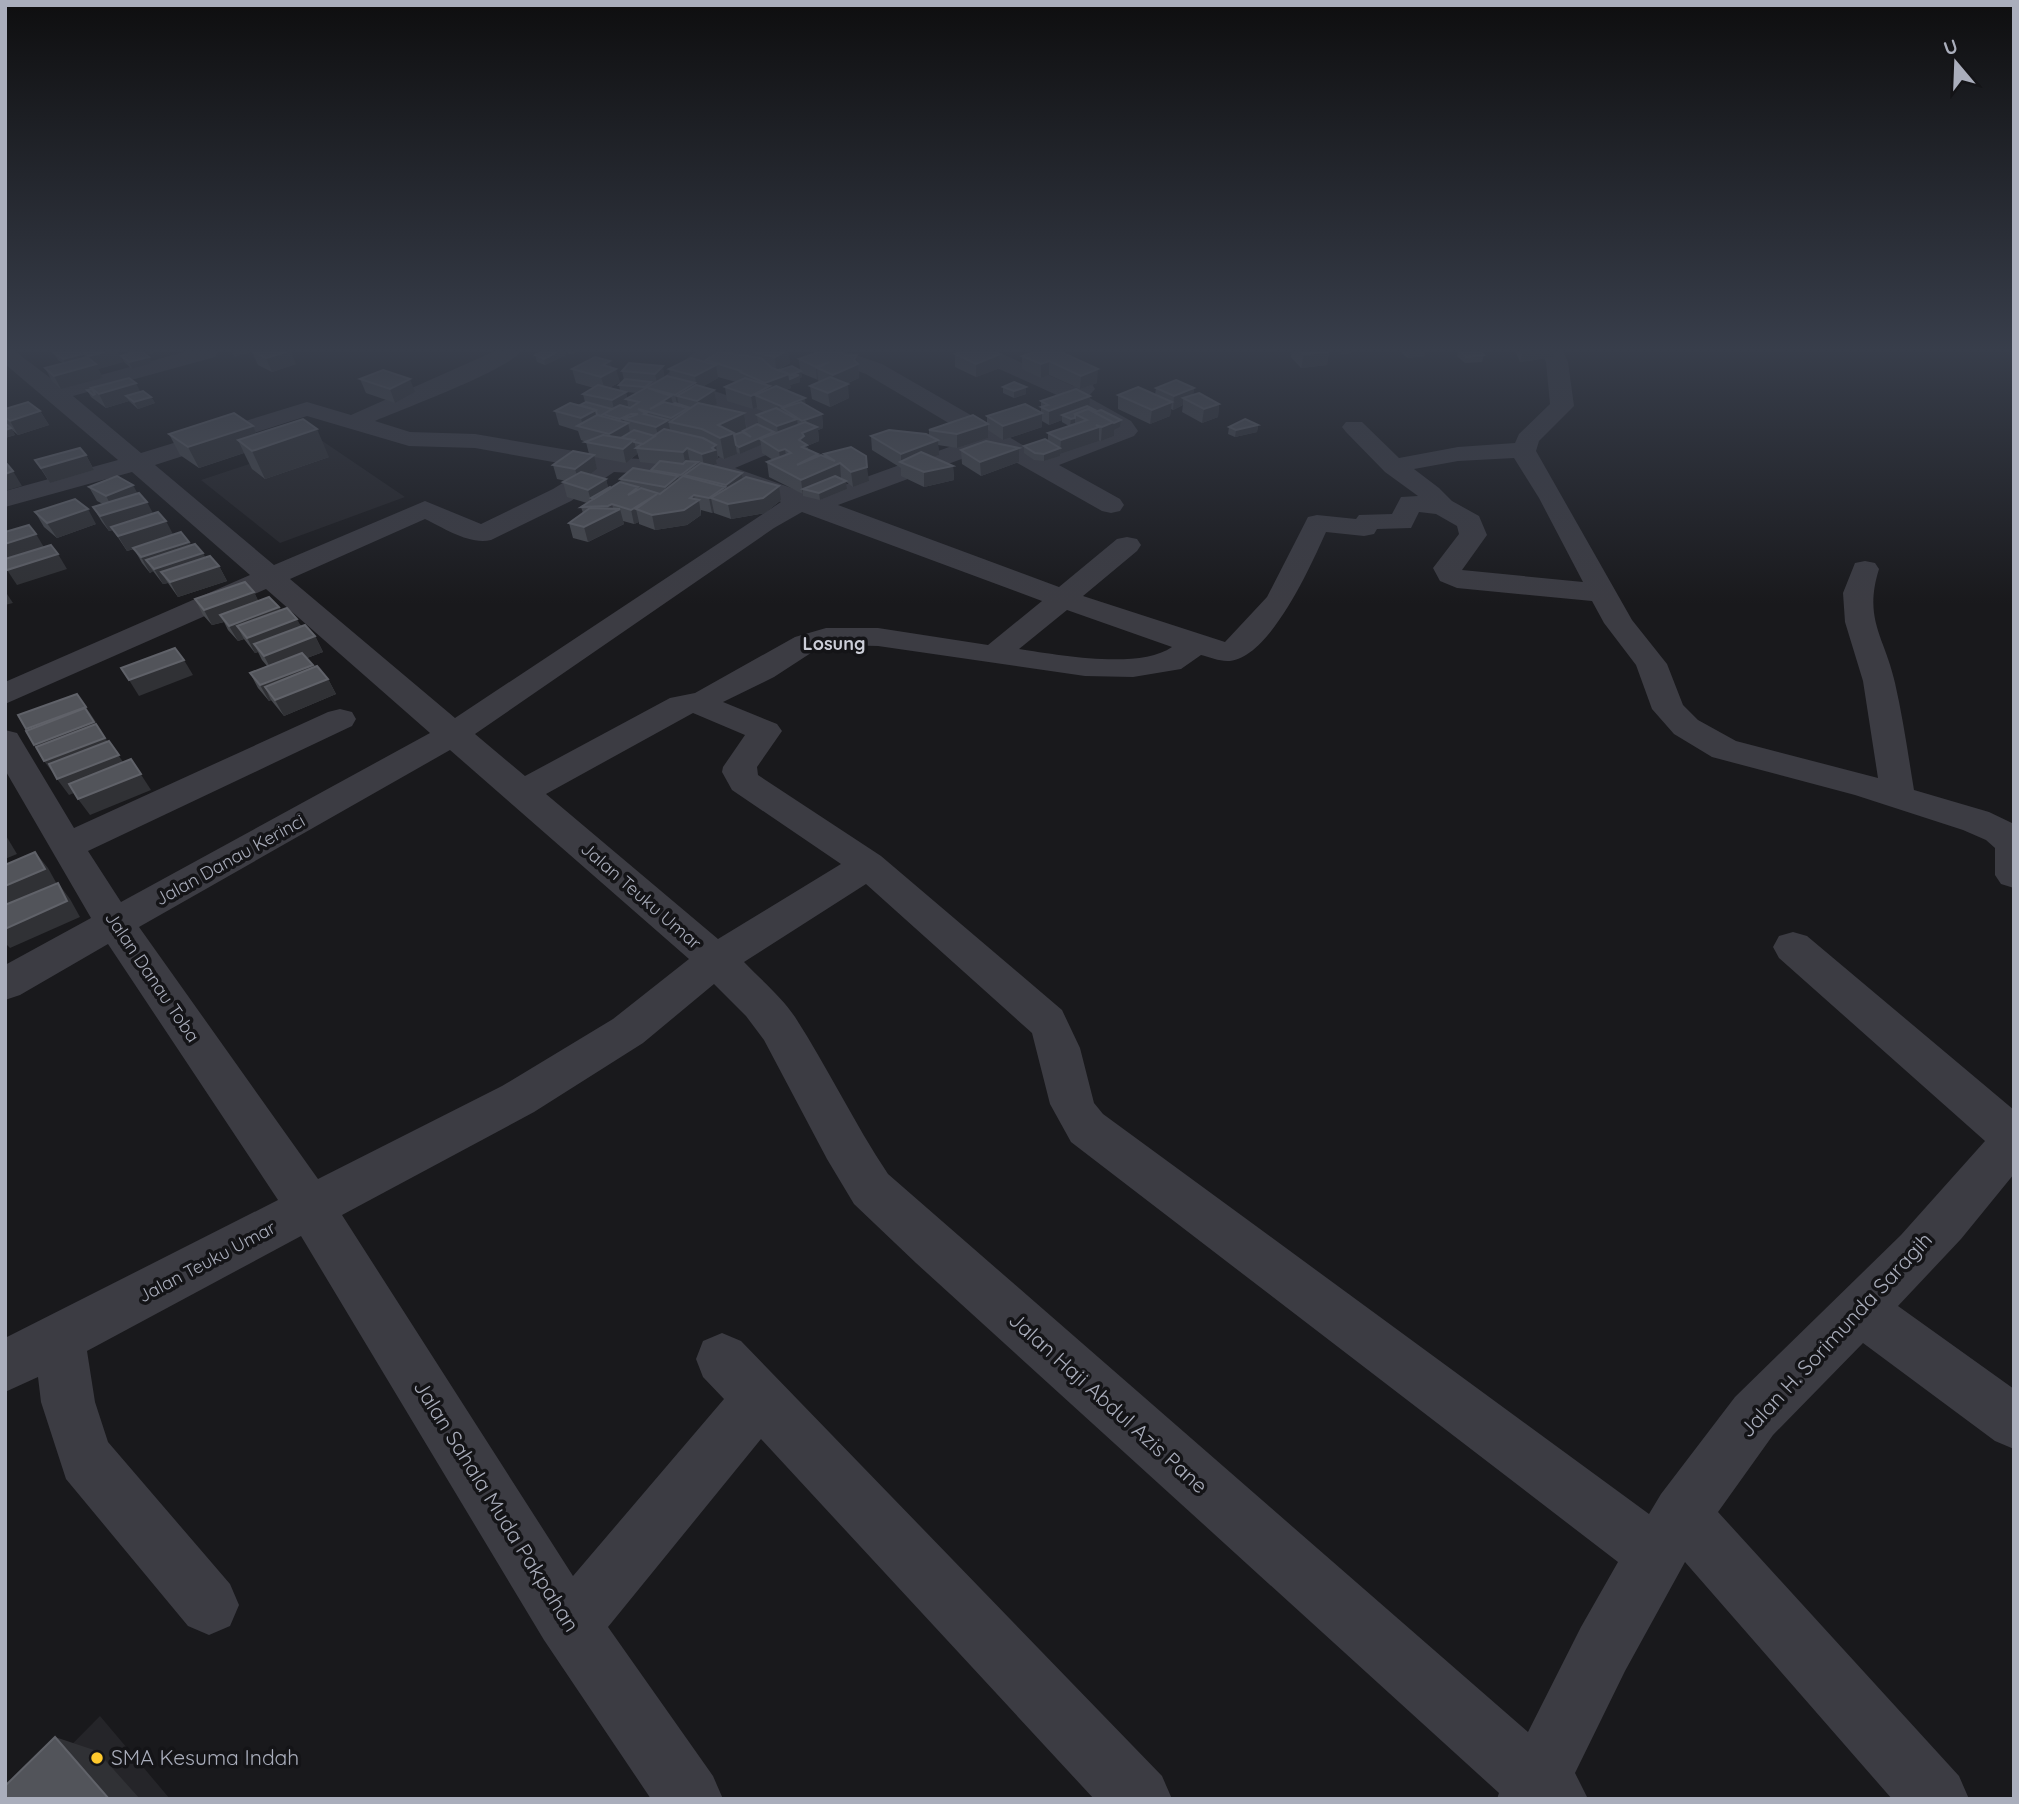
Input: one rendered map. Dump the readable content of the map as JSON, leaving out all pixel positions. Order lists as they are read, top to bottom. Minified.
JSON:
{"streets":{"street":["Jalan Danau Kerinci","Jalan Teuku Umar","Jalan Danau Toba","Jalan H. Sorimunda Saragih","Jalan Haji Abdul Azis Pane","Jalan Sahala Muda Pakpahan"]},"crossings":[["Jalan Danau Kerinci","Jalan Teuku Umar"],["Jalan Danau Kerinci","Jalan Danau Toba"],["Jalan Teuku Umar","Jalan Danau Toba"],["Jalan Teuku Umar","Jalan Haji Abdul Azis Pane"],["Jalan Teuku Umar","Jalan Sahala Muda Pakpahan"],["Jalan Danau Toba","Jalan Sahala Muda Pakpahan"],["Jalan H. Sorimunda Saragih","Jalan Haji Abdul Azis Pane"]],"districts":["Losung"],"places":["SMA Kesuma Indah"],"north":"top"}
